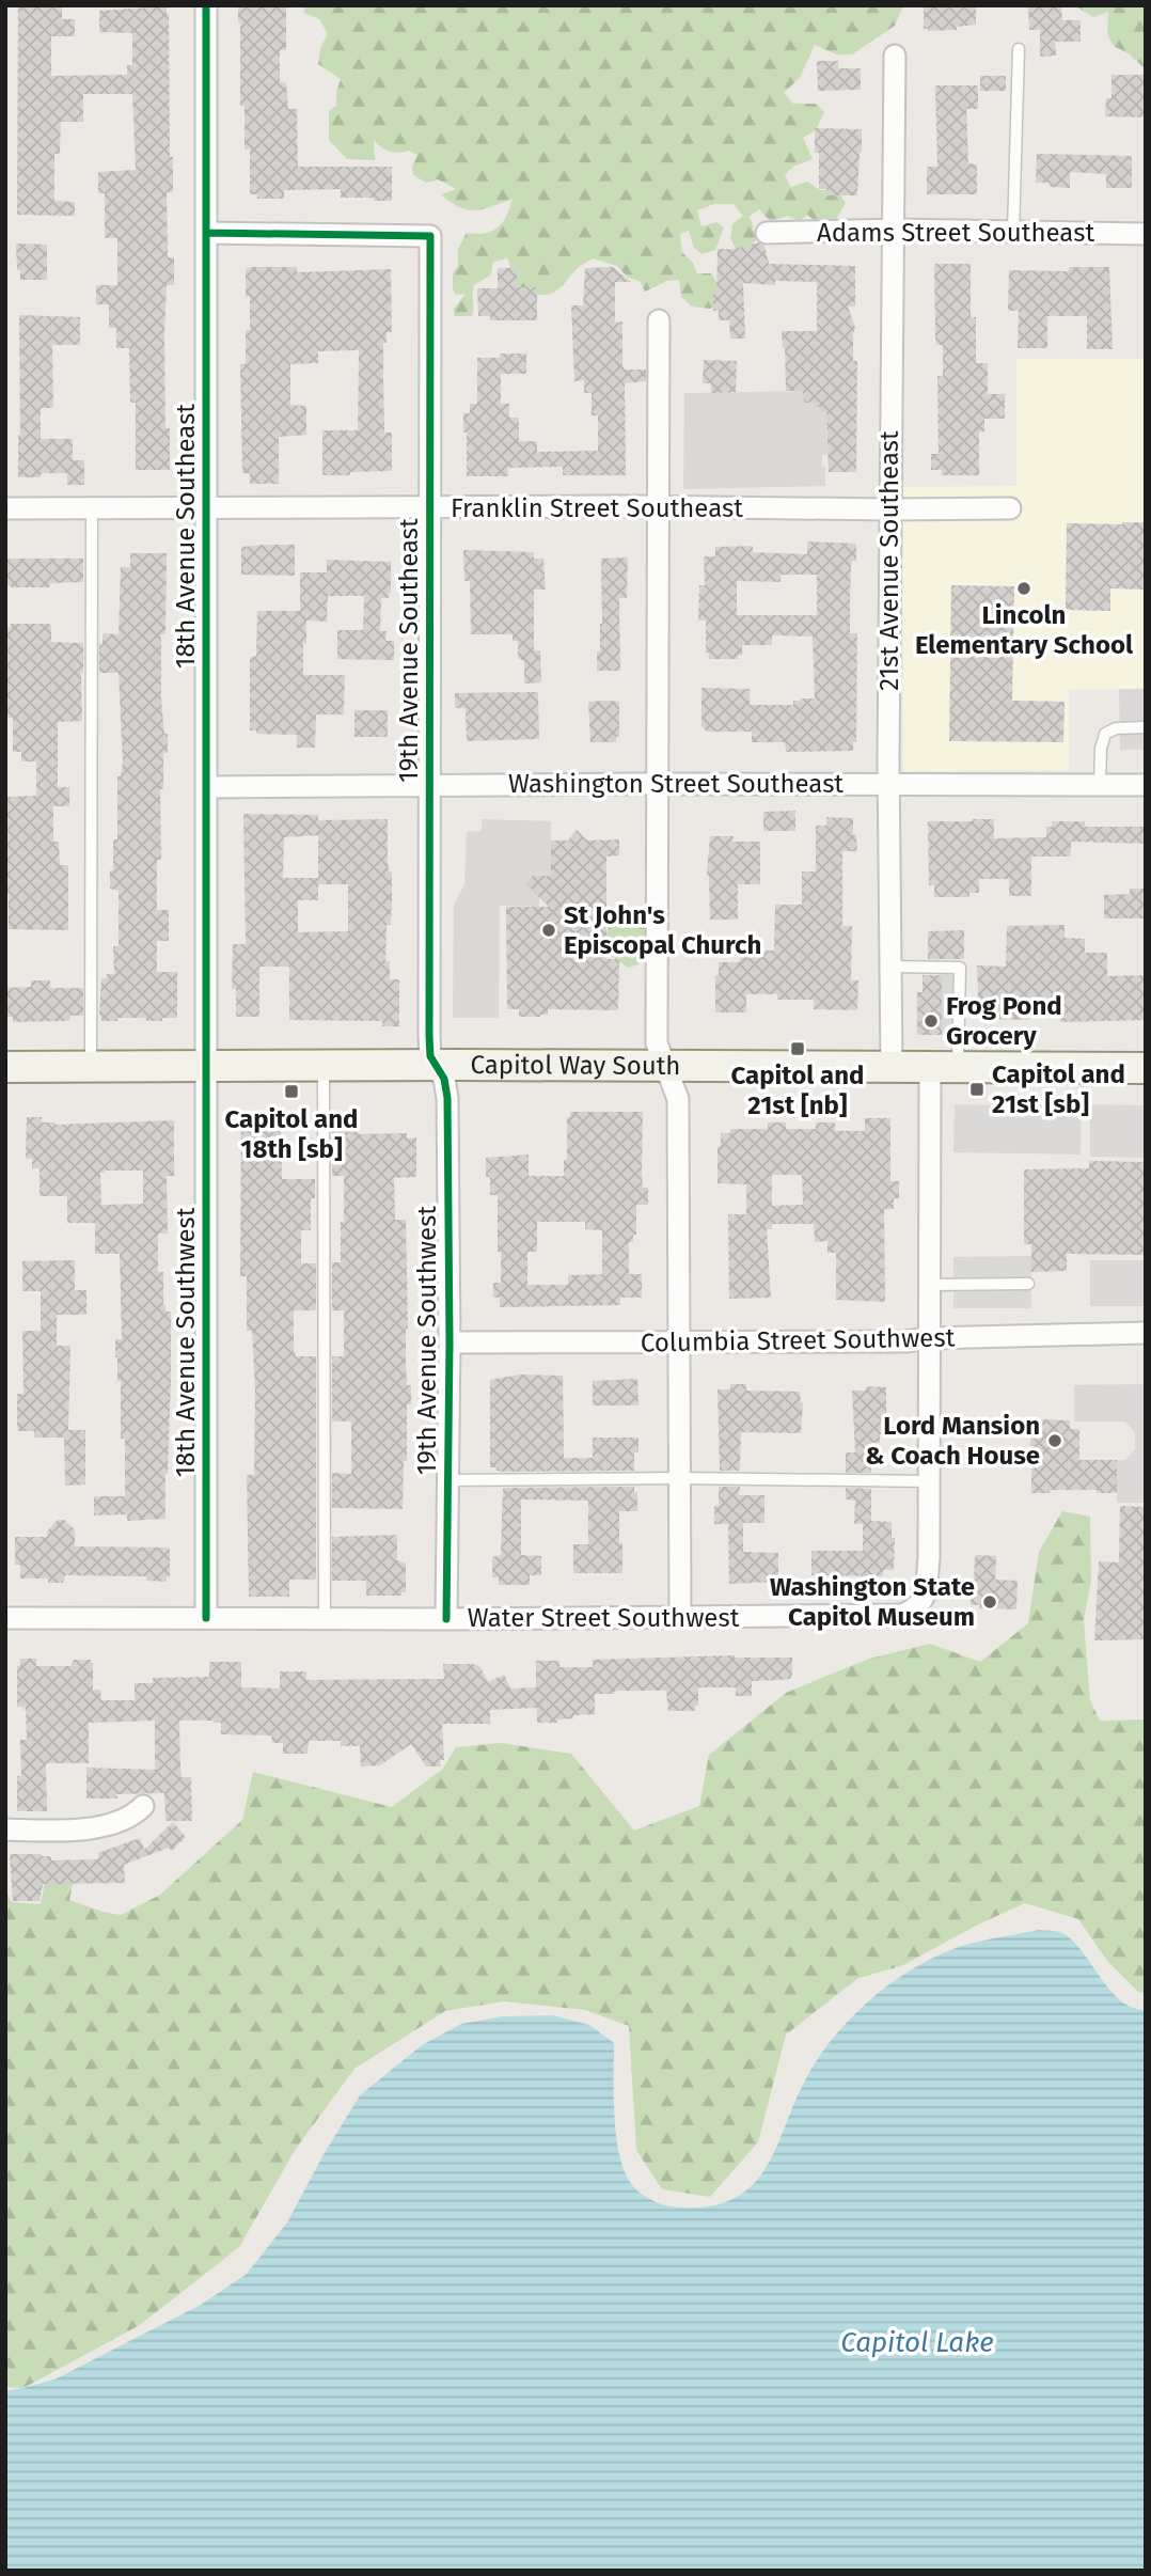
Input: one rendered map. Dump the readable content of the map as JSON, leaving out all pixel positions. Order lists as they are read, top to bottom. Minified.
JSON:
{"streets":{"main road":["Capitol Way South"],"street":["Adams Street Southeast","Franklin Street Southeast","18th Avenue Southeast","21st Avenue Southeast","19th Avenue Southeast","Washington Street Southeast","19th Avenue Southwest","Columbia Street Southwest","18th Avenue Southwest","Water Street Southwest"]},"crossings":[["Adams Street Southeast","21st Avenue Southeast"],["Franklin Street Southeast","18th Avenue Southeast"],["Franklin Street Southeast","21st Avenue Southeast"],["Franklin Street Southeast","19th Avenue Southeast"],["18th Avenue Southeast","19th Avenue Southeast"],["18th Avenue Southeast","Washington Street Southeast"],["18th Avenue Southeast","Capitol Way South"],["18th Avenue Southeast","18th Avenue Southwest"],["21st Avenue Southeast","Washington Street Southeast"],["21st Avenue Southeast","Capitol Way South"],["19th Avenue Southeast","Washington Street Southeast"],["19th Avenue Southeast","Capitol Way South"],["19th Avenue Southeast","19th Avenue Southwest"],["Capitol Way South","19th Avenue Southwest"],["Capitol Way South","18th Avenue Southwest"],["19th Avenue Southwest","Columbia Street Southwest"],["19th Avenue Southwest","Water Street Southwest"],["18th Avenue Southwest","Water Street Southwest"]],"water":["Capitol Lake"],"places":{"other":["Lincoln Elementary School","St John's Episcopal Church","Frog Pond Grocery","Lord Mansion & Coach House","Washington State Capitol Museum"],"transit":["Capitol and 21st [nb]","Capitol and 21st [sb]","Capitol and 18th [sb]"]}}
